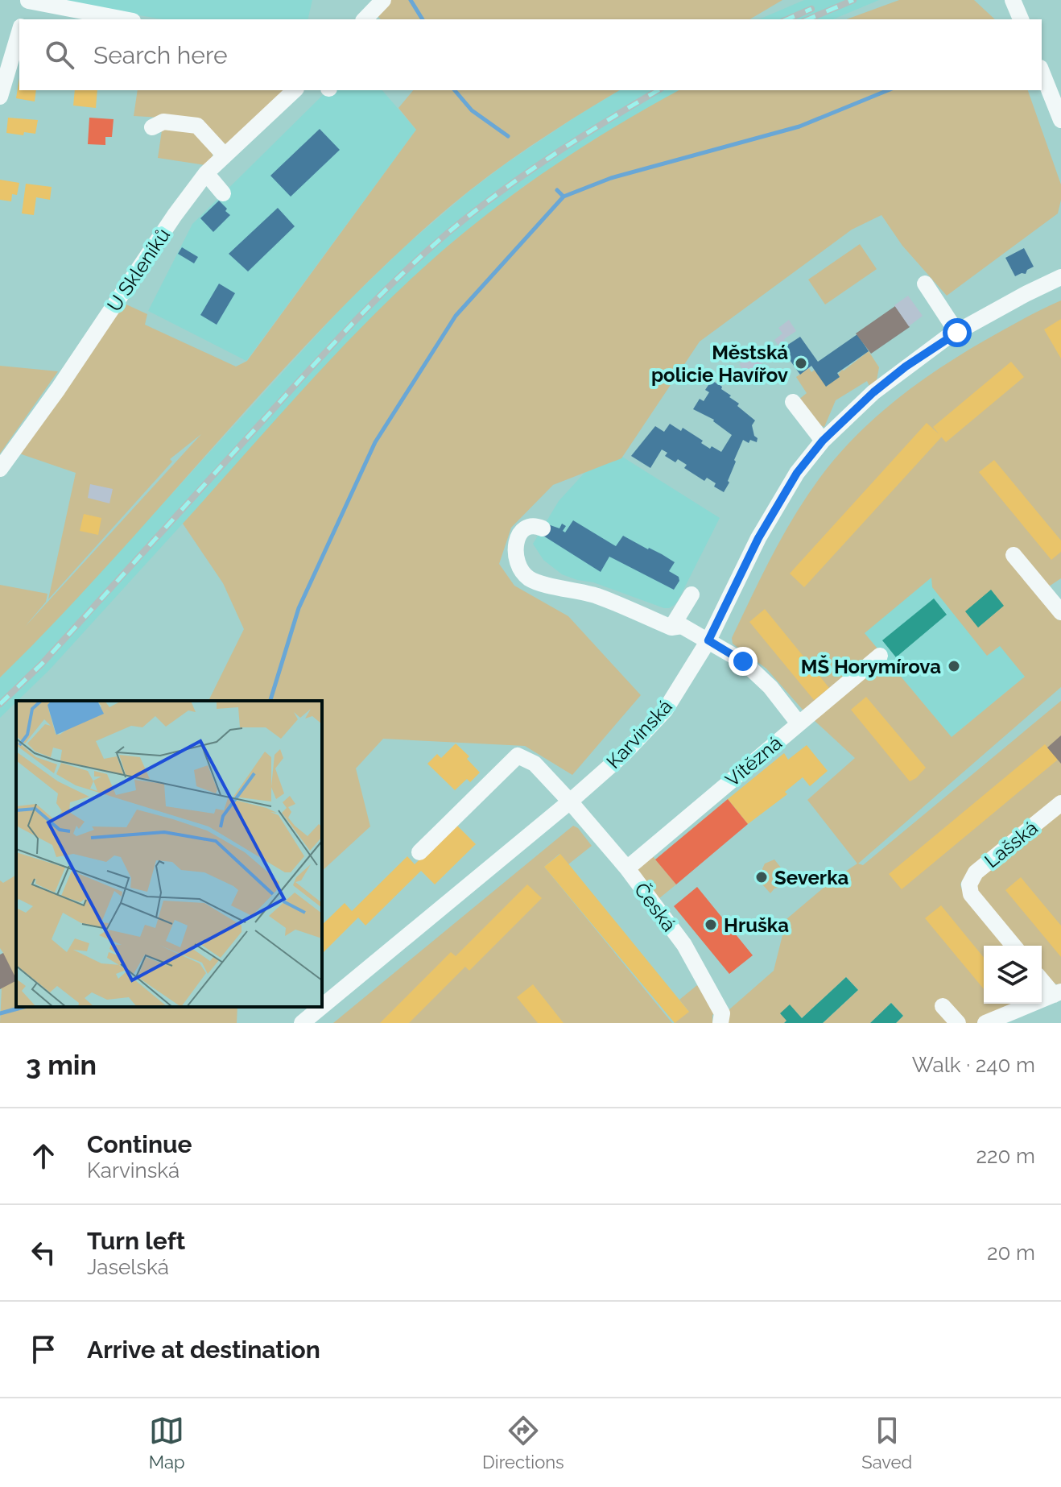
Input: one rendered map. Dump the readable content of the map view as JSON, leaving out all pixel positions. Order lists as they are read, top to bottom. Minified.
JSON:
{"streets":{"street":["U Skleníků","Karvinská","Vítězná","Lašská","Česká"]},"crossings":[["Karvinská","Česká"],["Vítězná","Česká"]],"places":["Městská policie Havířov","MŠ Horymírova","Severka","Hruška"],"page":{"search":"Search here","heading":["3 min","Walk · 240 m"],"list":[["Continue","Karvinská","220 m"],["Turn left","Jaselská","20 m"],"Arrive at destination"],"nav":["Map","Directions","Saved"]}}
